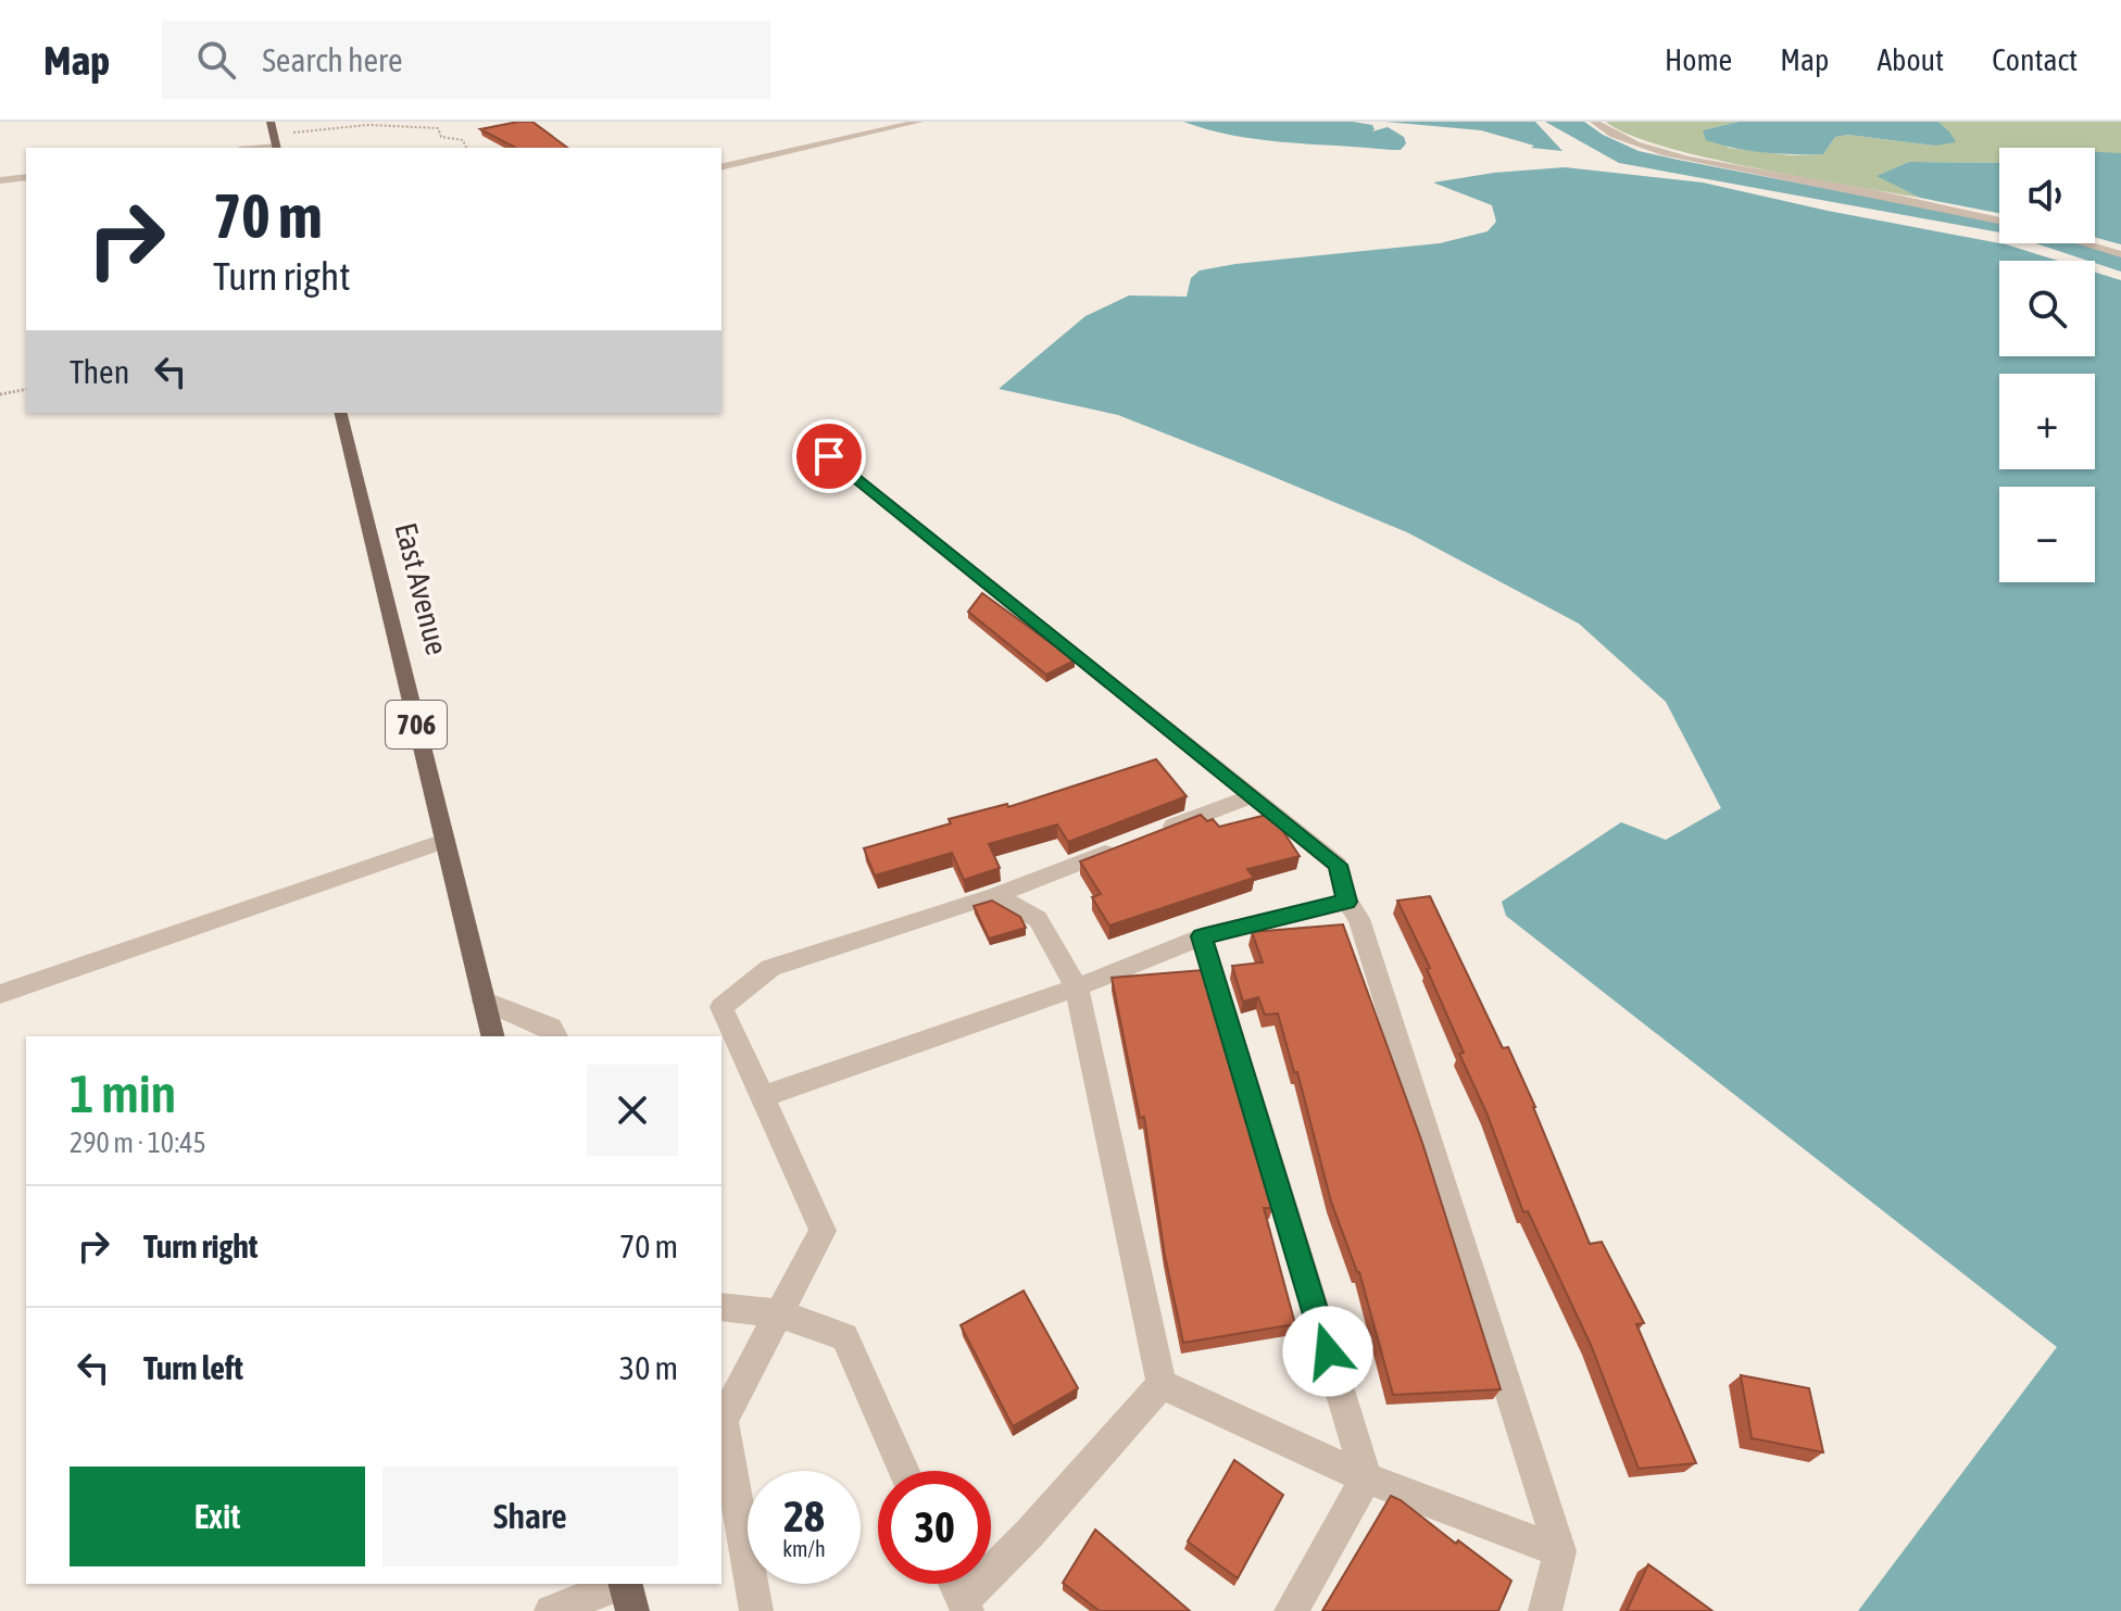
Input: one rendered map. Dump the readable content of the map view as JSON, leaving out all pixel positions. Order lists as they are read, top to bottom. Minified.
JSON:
{"streets":{"main road":["East Avenue","706"]},"page":{"header":"Map","search":"Search here","nav":["Home","Map","About","Contact"],"map_buttons":["+","−"],"turn":["70 m","Turn right"],"then":"Then","heading":["1 min","290 m · 10:45"],"list":[{"name":"Turn right","value":"70 m"},{"name":"Turn left","value":"30 m"}],"buttons":["Exit","Share"],"speed":"28 km/h","limit":"30"}}
